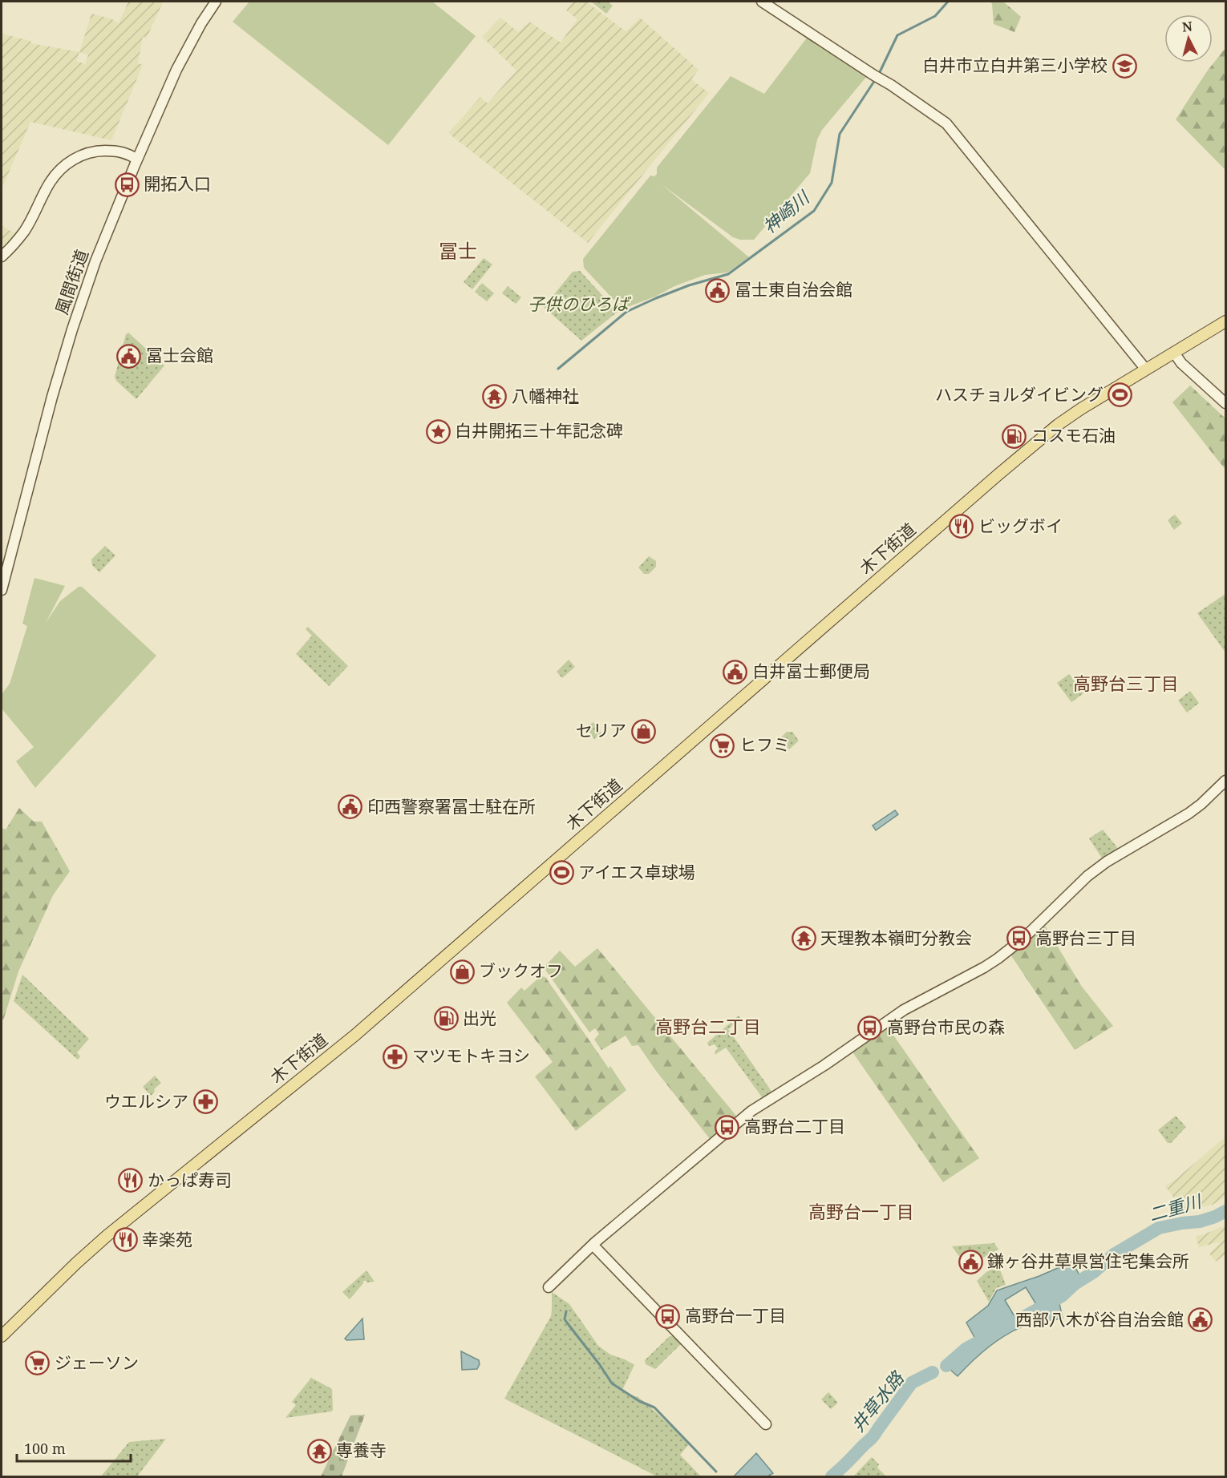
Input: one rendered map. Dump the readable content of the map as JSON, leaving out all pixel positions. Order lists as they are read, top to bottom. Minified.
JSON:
{"streets":{"main road":["木下街道"],"street":["風間街道"]},"districts":["冨士","高野台三丁目","高野台二丁目","高野台一丁目"],"water":["神崎川","二重川","井草水路"],"parks":["子供のひろば"],"places":{"school or university":["白井市立白井第三小学校"],"bus stop":["開拓入口","高野台三丁目","高野台市民の森","高野台二丁目","高野台一丁目"],"public building":["冨士東自治会館","冨士会館","白井冨士郵便局","印西警察署冨士駐在所","鎌ヶ谷井草県営住宅集会所","西部八木が谷自治会館"],"sports":["ハスチョルダイビング","アイエス卓球場"],"temple":["八幡神社","天理教本嶺町分教会","専養寺"],"place":["白井開拓三十年記念碑"],"fuel station":["コスモ石油","出光"],"restaurant":["ビッグボイ","かっぱ寿司","幸楽苑"],"shop":["セリア","ブックオフ"],"supermarket":["ヒフミ","ジェーソン"],"pharmacy":["マツモトキヨシ","ウエルシア"]},"scale_bar":"100 m","north":"top"}
